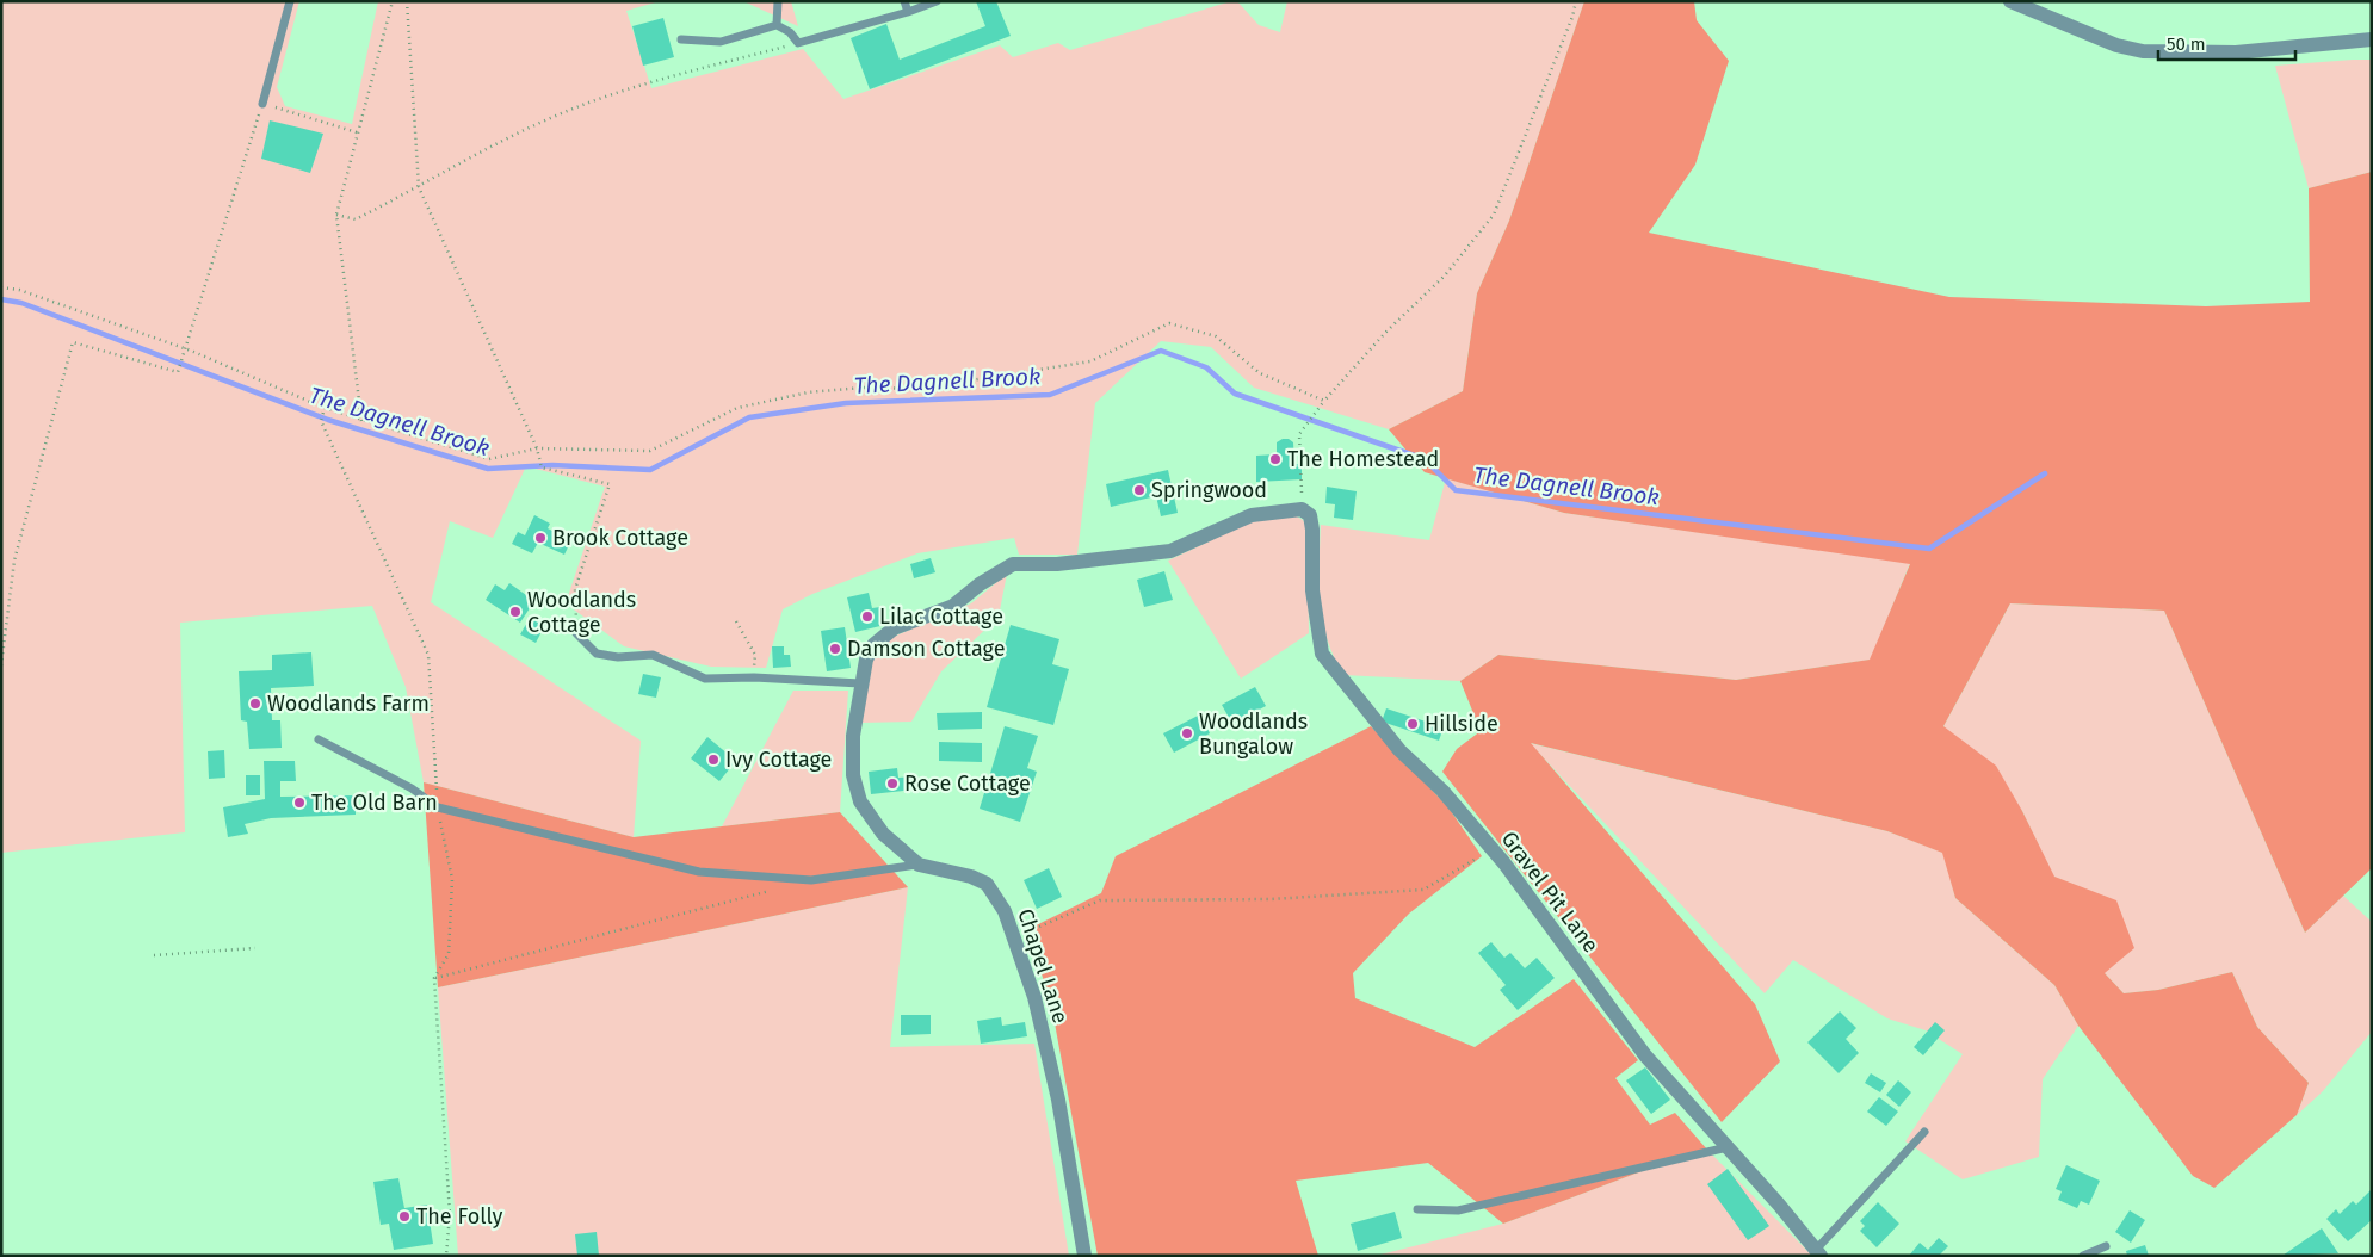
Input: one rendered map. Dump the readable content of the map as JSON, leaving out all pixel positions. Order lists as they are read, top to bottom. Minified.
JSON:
{"streets":{"street":["Gravel Pit Lane","Chapel Lane"]},"crossings":[["Gravel Pit Lane","Chapel Lane"]],"water":["The Dagnell Brook"],"places":["The Homestead","Springwood","Brook Cottage","Woodlands Cottage","Lilac Cottage","Damson Cottage","Woodlands Farm","Hillside","Woodlands Bungalow","Ivy Cottage","Rose Cottage","The Old Barn","The Folly"],"scale_bar":"50 m"}
